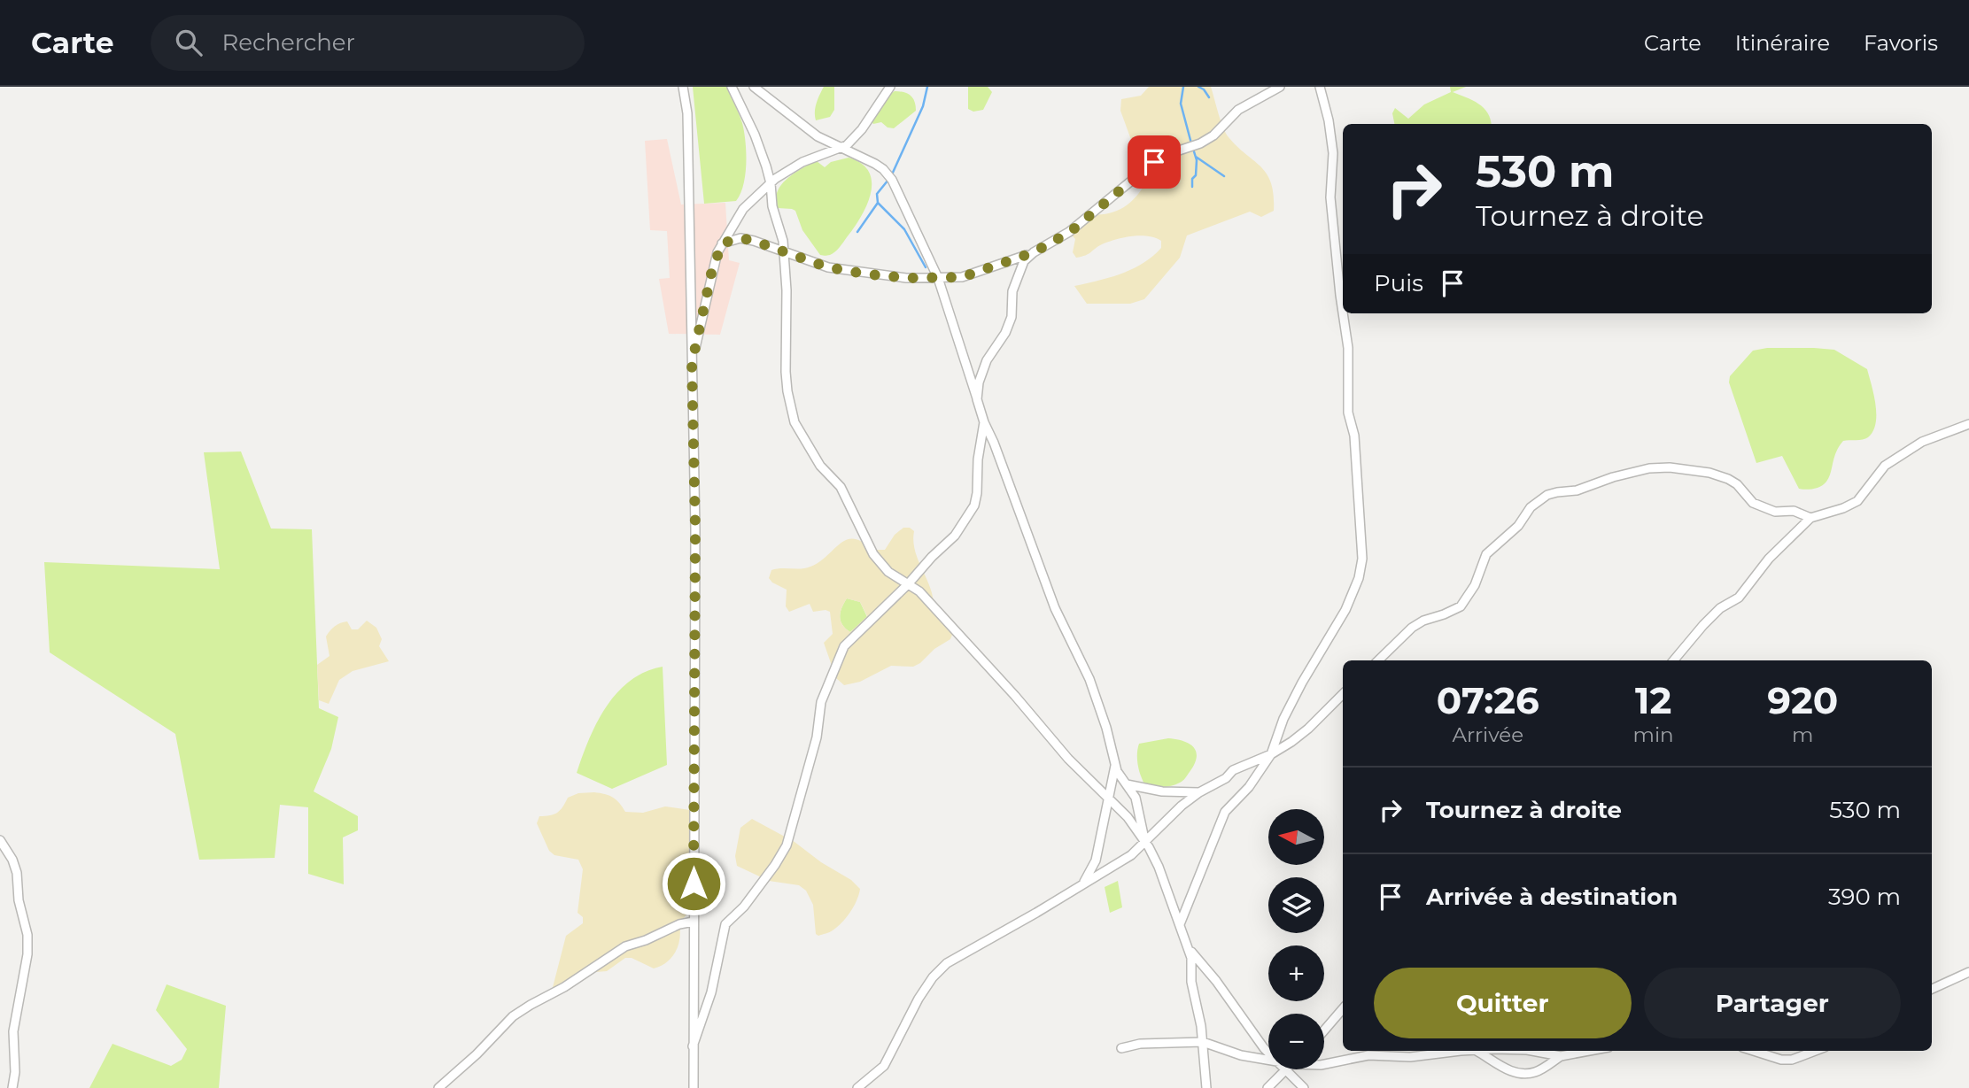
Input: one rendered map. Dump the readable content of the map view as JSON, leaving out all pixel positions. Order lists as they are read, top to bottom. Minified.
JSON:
{"north":"left","page":{"header":"Carte","search":"Rechercher","nav":["Carte","Itinéraire","Favoris"],"turn":["530 m","Tournez à droite"],"then":"Puis","eta":["07:26","Arrivée","12","min","920","m"],"list":[{"name":"Tournez à droite","value":"530 m"},{"name":"Arrivée à destination","value":"390 m"}],"map_buttons":["+","−"],"buttons":["Quitter","Partager"]}}
